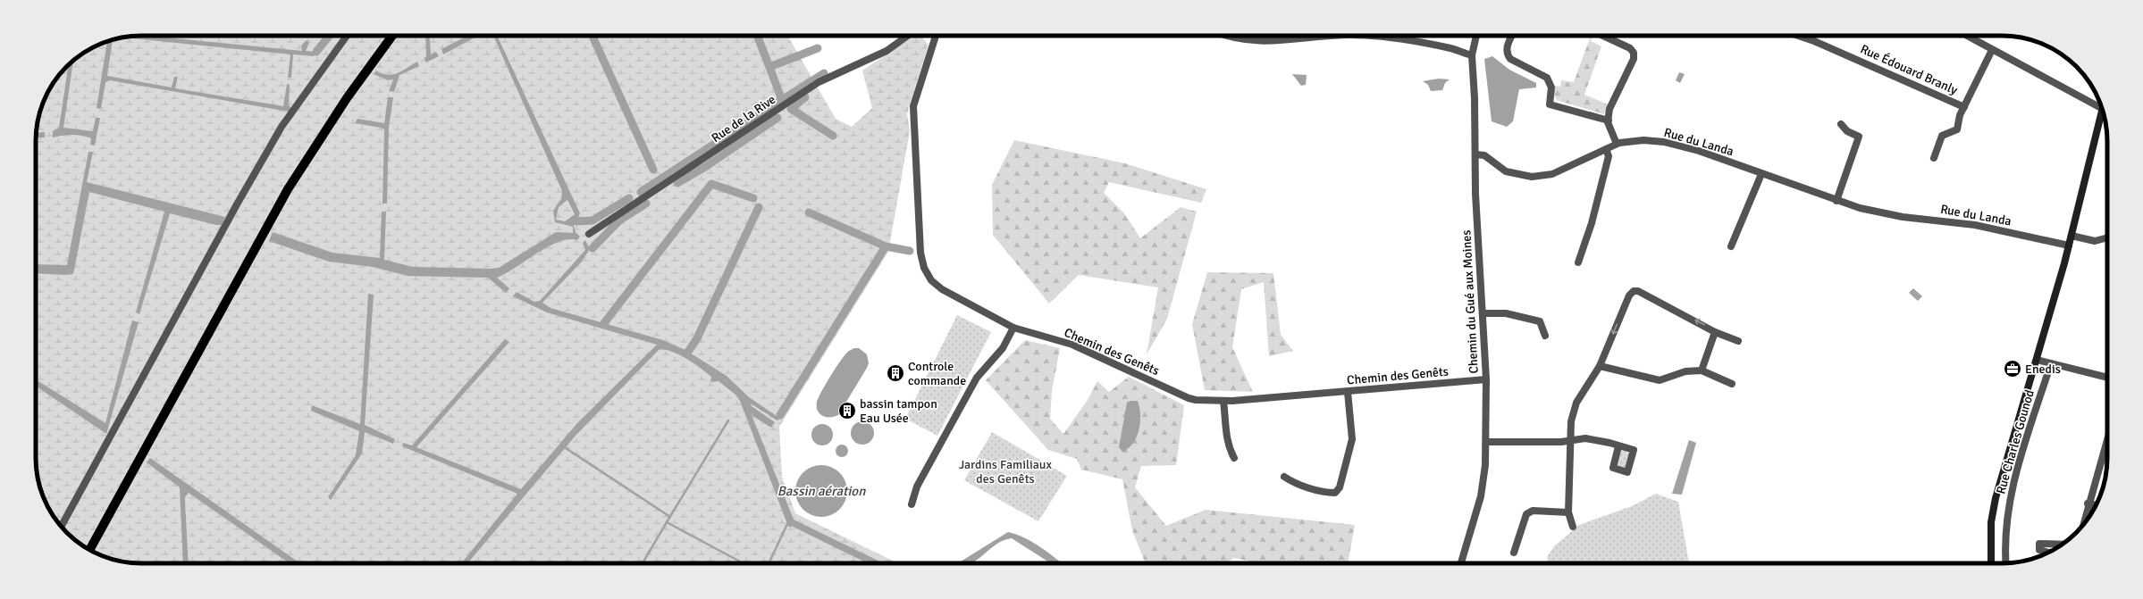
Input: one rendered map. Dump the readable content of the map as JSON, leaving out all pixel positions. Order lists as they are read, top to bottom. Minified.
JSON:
{"streets":{"street":["Rue Édouard Branly","Rue de la Rive","Rue du Landa","Chemin du Gué aux Moines","Chemin des Genêts","Rue Charles Gounod"]},"crossings":[["Rue du Landa","Chemin du Gué aux Moines"],["Chemin du Gué aux Moines","Chemin des Genêts"]],"water":["Bassin aération"],"parks":["Jardins Familiaux des Genêts"],"places":{"office":["Enedis"],"building":["Controle commande","bassin tampon Eau Usée"]}}
